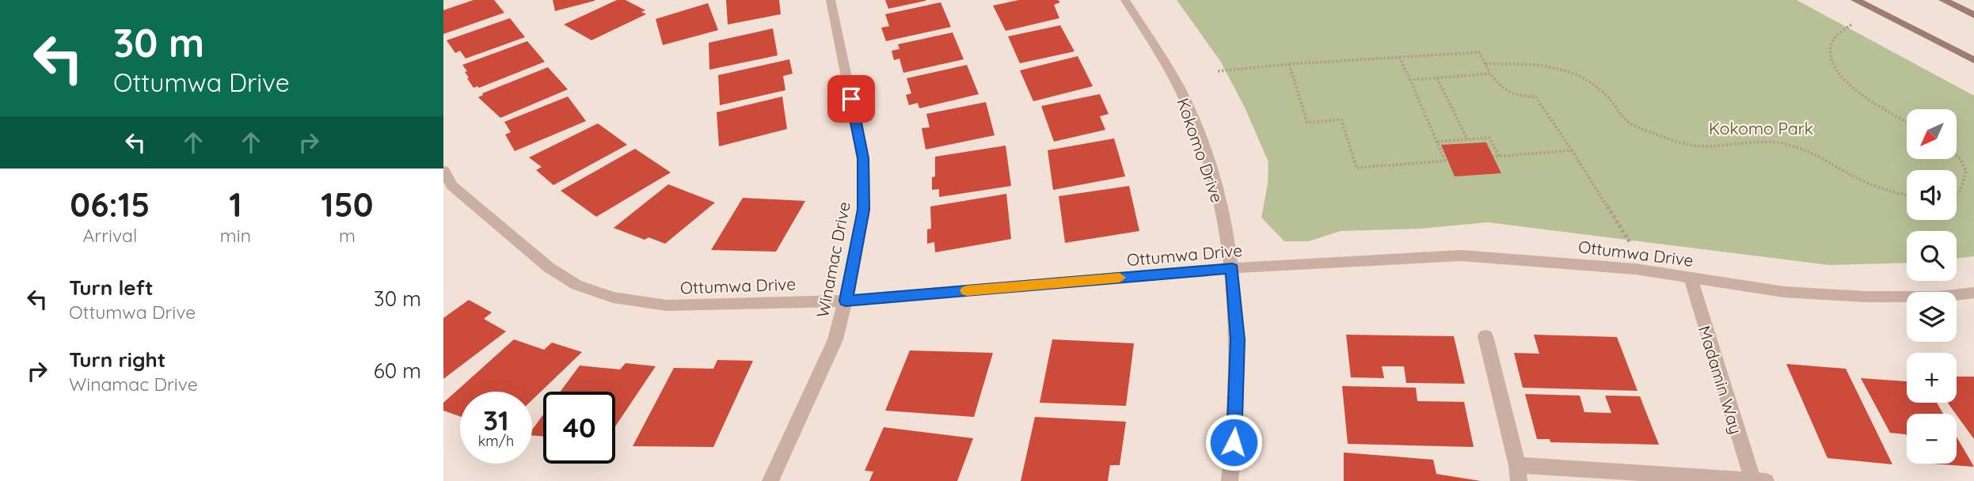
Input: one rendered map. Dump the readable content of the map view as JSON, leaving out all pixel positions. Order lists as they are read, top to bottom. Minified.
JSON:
{"streets":{"street":["Kokomo Drive","Ottumwa Drive","Winamac Drive","Madamin Way"]},"crossings":[["Kokomo Drive","Ottumwa Drive"],["Ottumwa Drive","Winamac Drive"],["Ottumwa Drive","Madamin Way"]],"parks":["Kokomo Park"],"north":"bottom left","page":{"turn":["30 m","Ottumwa Drive"],"map_buttons":["+","−"],"eta":["06:15","Arrival","1","min","150","m"],"list":[{"name":"Turn left","note":"Ottumwa Drive","value":"30 m"},{"name":"Turn right","note":"Winamac Drive","value":"60 m"}],"speed":"31 km/h","limit":"40"}}
